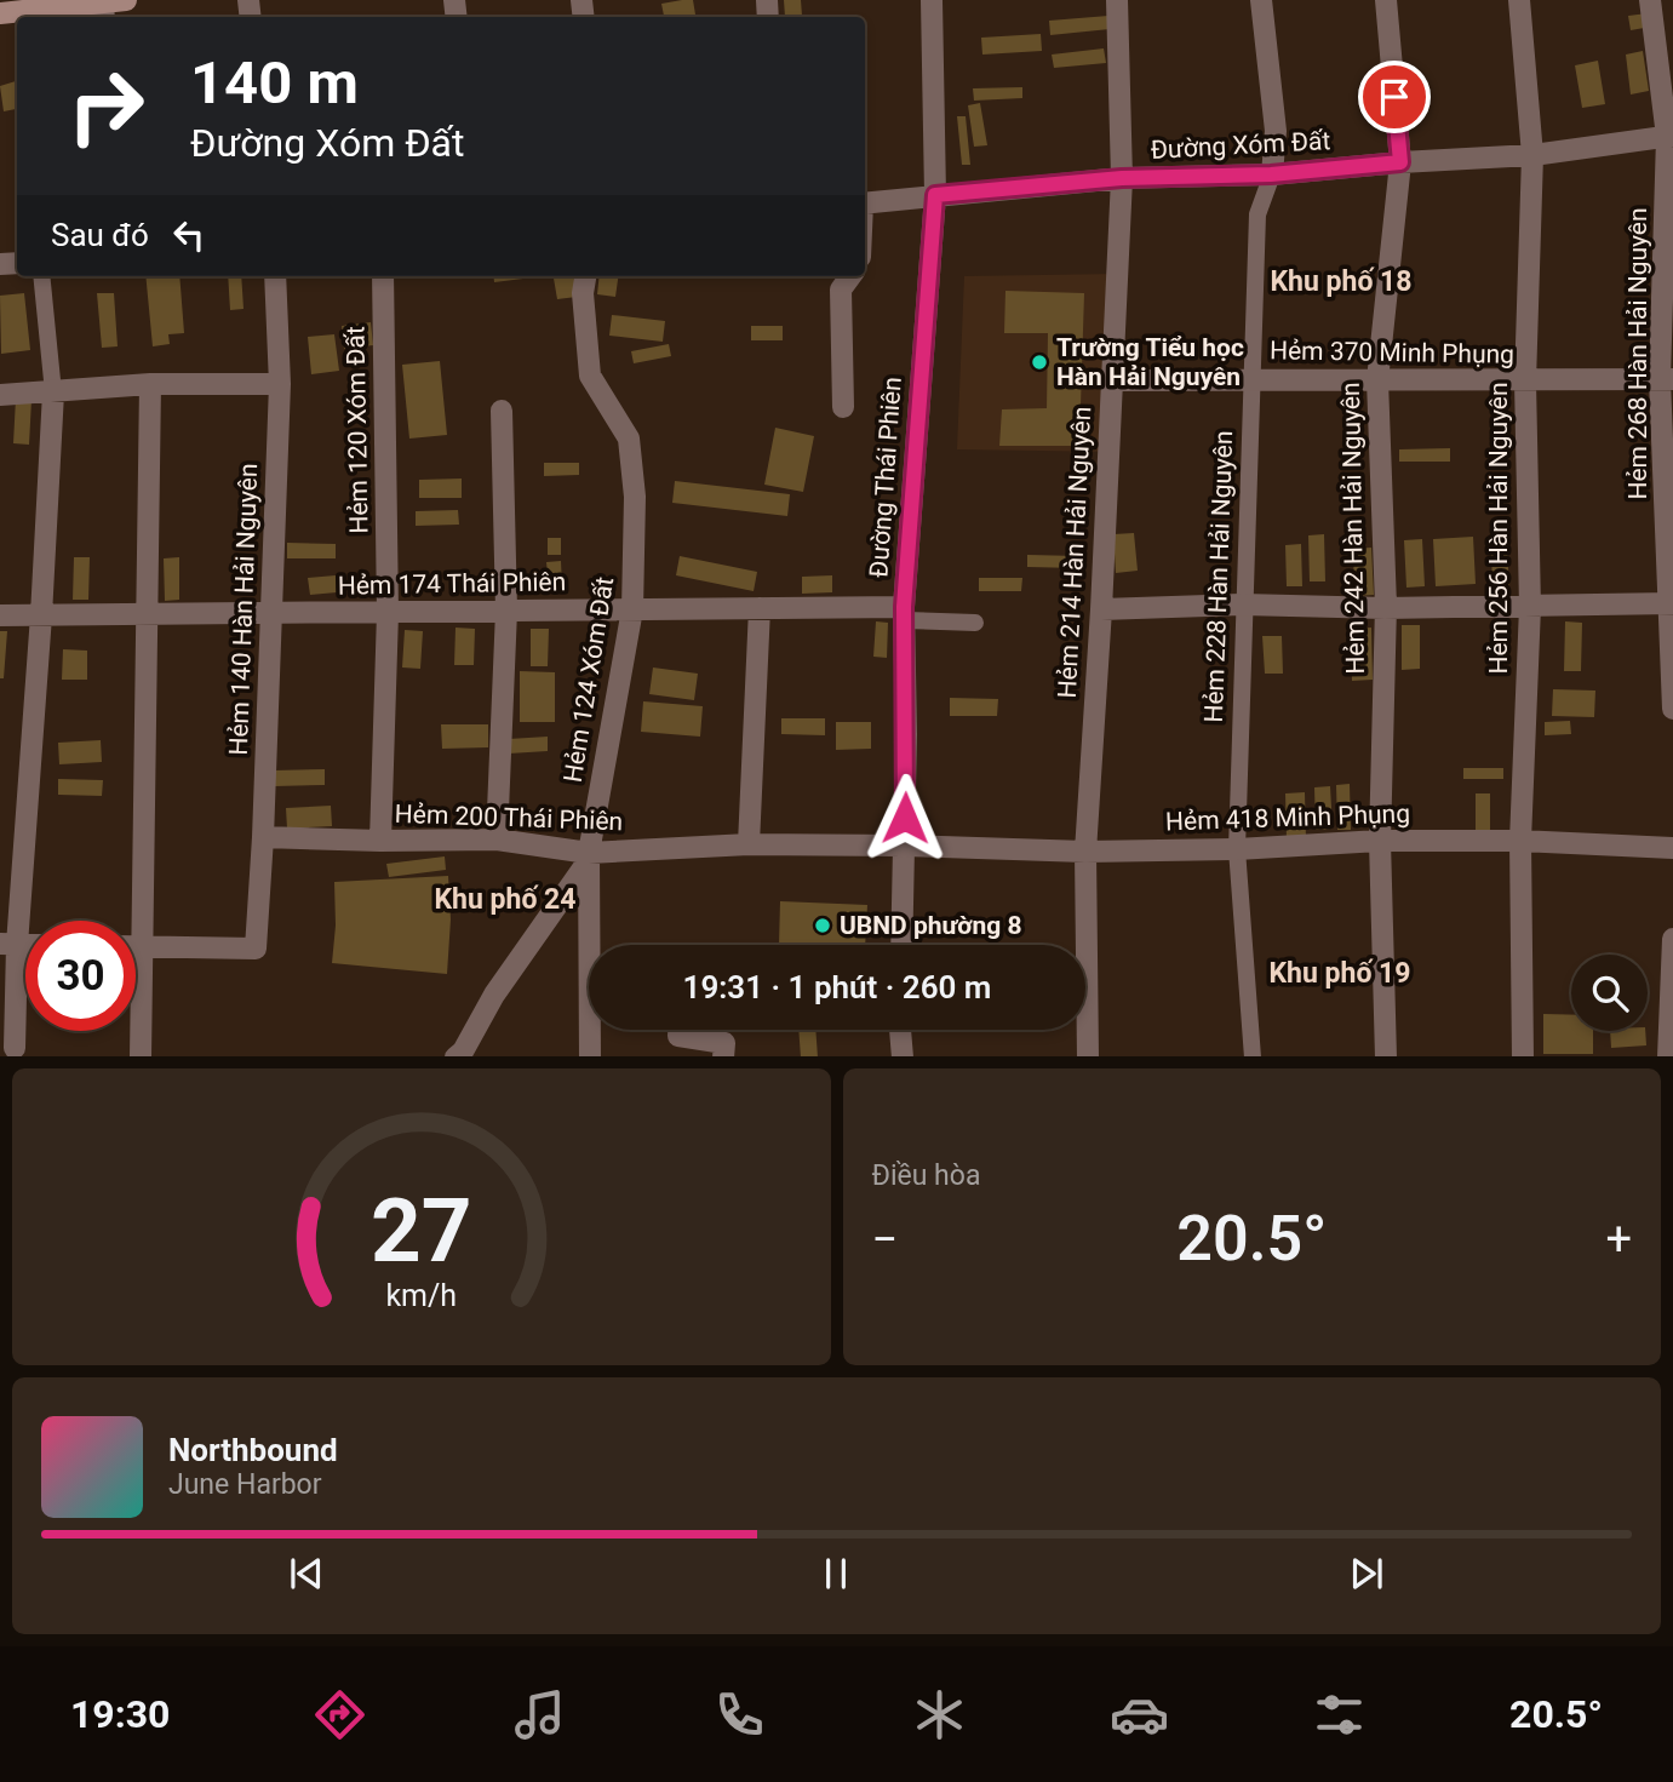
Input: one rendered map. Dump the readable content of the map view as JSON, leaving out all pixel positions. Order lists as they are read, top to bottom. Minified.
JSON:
{"streets":{"street":["Đường Xóm Đất","Hẻm 370 Minh Phụng","Hẻm 268 Hàn Hải Nguyên","Hẻm 120 Xóm Đất","Đường Thái Phiên","Hẻm 242 Hàn Hải Nguyên","Hẻm 256 Hàn Hải Nguyên","Hẻm 214 Hàn Hải Nguyên","Hẻm 228 Hàn Hải Nguyên","Hẻm 174 Thái Phiên","Hẻm 140 Hàn Hải Nguyên","Hẻm 124 Xóm Đất","Hẻm 200 Thái Phiên","Hẻm 418 Minh Phụng"]},"crossings":[["Đường Xóm Đất","Hẻm 268 Hàn Hải Nguyên"],["Đường Xóm Đất","Đường Thái Phiên"],["Đường Xóm Đất","Hẻm 242 Hàn Hải Nguyên"],["Đường Xóm Đất","Hẻm 256 Hàn Hải Nguyên"],["Đường Xóm Đất","Hẻm 214 Hàn Hải Nguyên"],["Đường Xóm Đất","Hẻm 228 Hàn Hải Nguyên"],["Hẻm 370 Minh Phụng","Hẻm 268 Hàn Hải Nguyên"],["Hẻm 370 Minh Phụng","Hẻm 242 Hàn Hải Nguyên"],["Hẻm 370 Minh Phụng","Hẻm 256 Hàn Hải Nguyên"],["Hẻm 370 Minh Phụng","Hẻm 214 Hàn Hải Nguyên"],["Hẻm 370 Minh Phụng","Hẻm 228 Hàn Hải Nguyên"],["Hẻm 120 Xóm Đất","Hẻm 174 Thái Phiên"],["Hẻm 120 Xóm Đất","Hẻm 200 Thái Phiên"],["Đường Thái Phiên","Hẻm 174 Thái Phiên"],["Đường Thái Phiên","Hẻm 200 Thái Phiên"],["Đường Thái Phiên","Hẻm 418 Minh Phụng"],["Hẻm 242 Hàn Hải Nguyên","Hẻm 418 Minh Phụng"],["Hẻm 256 Hàn Hải Nguyên","Hẻm 418 Minh Phụng"],["Hẻm 214 Hàn Hải Nguyên","Hẻm 418 Minh Phụng"],["Hẻm 228 Hàn Hải Nguyên","Hẻm 418 Minh Phụng"],["Hẻm 174 Thái Phiên","Hẻm 140 Hàn Hải Nguyên"],["Hẻm 174 Thái Phiên","Hẻm 124 Xóm Đất"],["Hẻm 140 Hàn Hải Nguyên","Hẻm 200 Thái Phiên"],["Hẻm 124 Xóm Đất","Hẻm 200 Thái Phiên"],["Hẻm 200 Thái Phiên","Hẻm 418 Minh Phụng"]],"districts":["Khu phố 18","Khu phố 24","Khu phố 19"],"places":["Trường Tiểu học Hàn Hải Nguyên","UBND phường 8"],"page":{"turn":["140 m","Đường Xóm Đất"],"then":"Sau đó","limit":"30","trip":"19:31 · 1 phút · 260 m","tile":"Điều hòa","heat":["−","20.5°","+"],"song":["Northbound","June Harbor"],"tabs":["19:30","20.5°"],"gauge":["27","km/h"]}}
